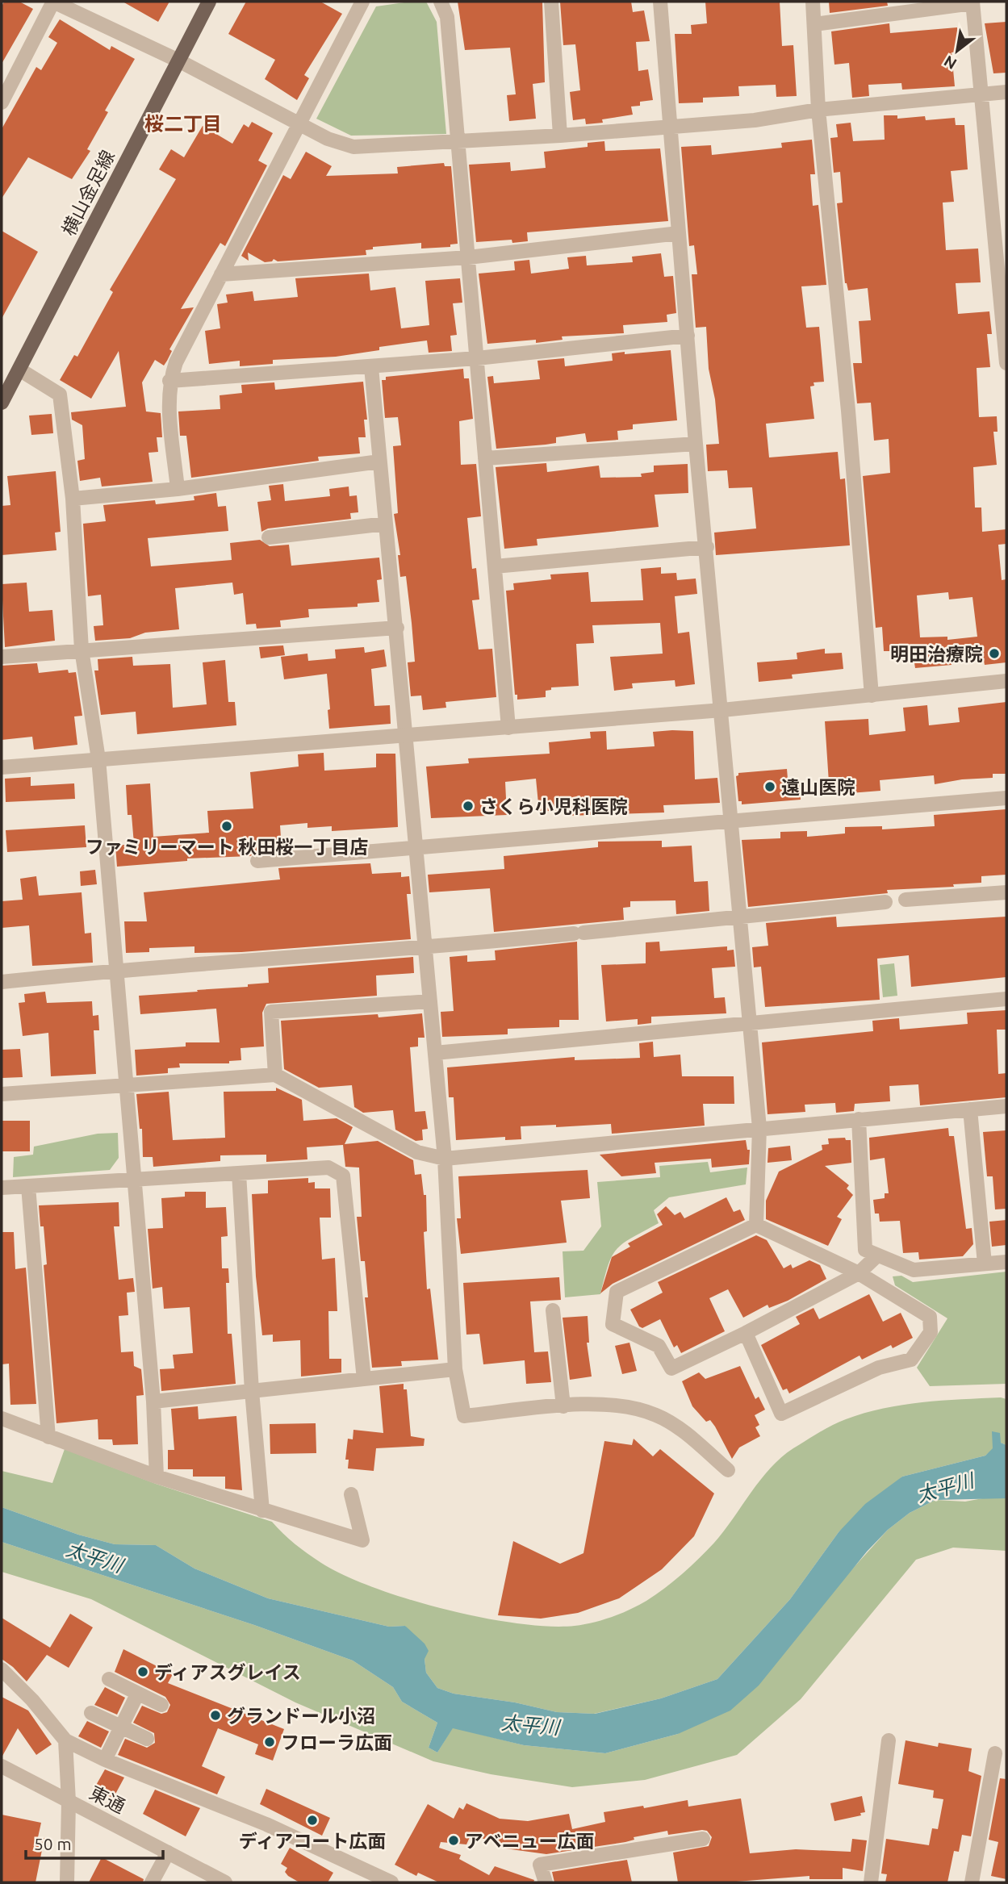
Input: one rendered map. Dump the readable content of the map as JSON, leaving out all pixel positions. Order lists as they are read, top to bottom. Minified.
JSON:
{"streets":{"main road":["横山金足線"],"street":["東通"]},"districts":["桜二丁目"],"water":["太平川"],"places":["明田治療院","遠山医院","さくら小児科医院","ファミリーマート 秋田桜一丁目店","ディアスグレイス","グランドール小沼","フローラ広面","ディアコート広面","アベニュー広面"],"scale_bar":"50 m","north":"bottom left"}
